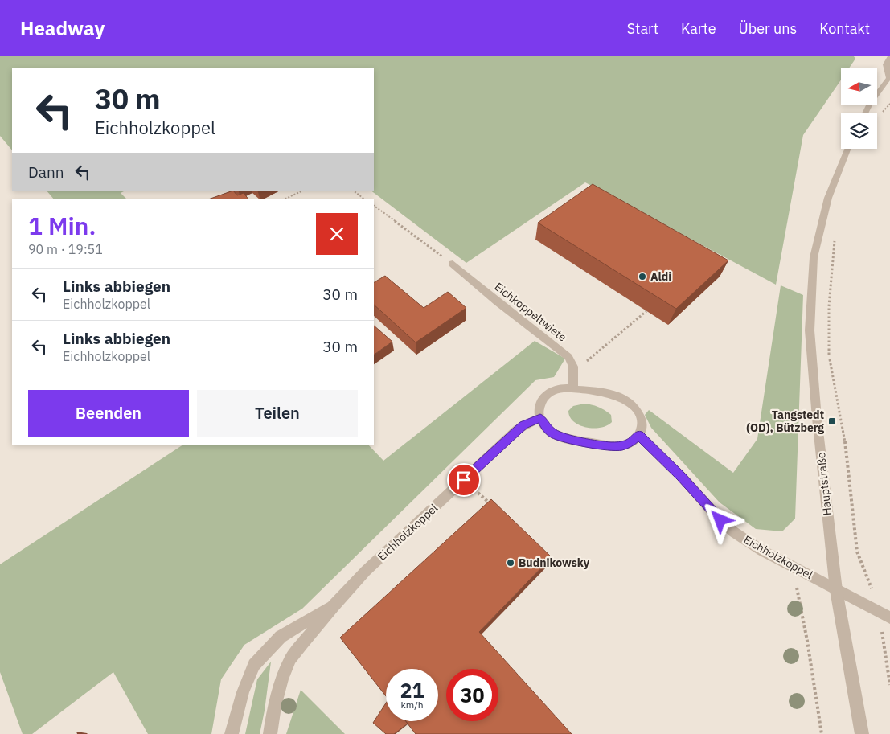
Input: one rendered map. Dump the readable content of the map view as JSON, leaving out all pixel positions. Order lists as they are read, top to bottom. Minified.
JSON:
{"streets":{"street":["Eichkoppeltwiete","Hauptstraße","Eichholzkoppel"]},"crossings":[["Hauptstraße","Eichholzkoppel"]],"places":{"other":["Aldi","Budnikowsky"],"transit":["Tangstedt (OD), Bützberg"]},"north":"left","page":{"header":"Headway","nav":["Start","Karte","Über uns","Kontakt"],"turn":["30 m","Eichholzkoppel"],"then":"Dann","heading":["1 Min.","90 m · 19:51"],"list":[{"name":"Links abbiegen","note":"Eichholzkoppel","value":"30 m"},{"name":"Links abbiegen","note":"Eichholzkoppel","value":"30 m"}],"buttons":["Beenden","Teilen"],"speed":"21 km/h","limit":"30"}}
